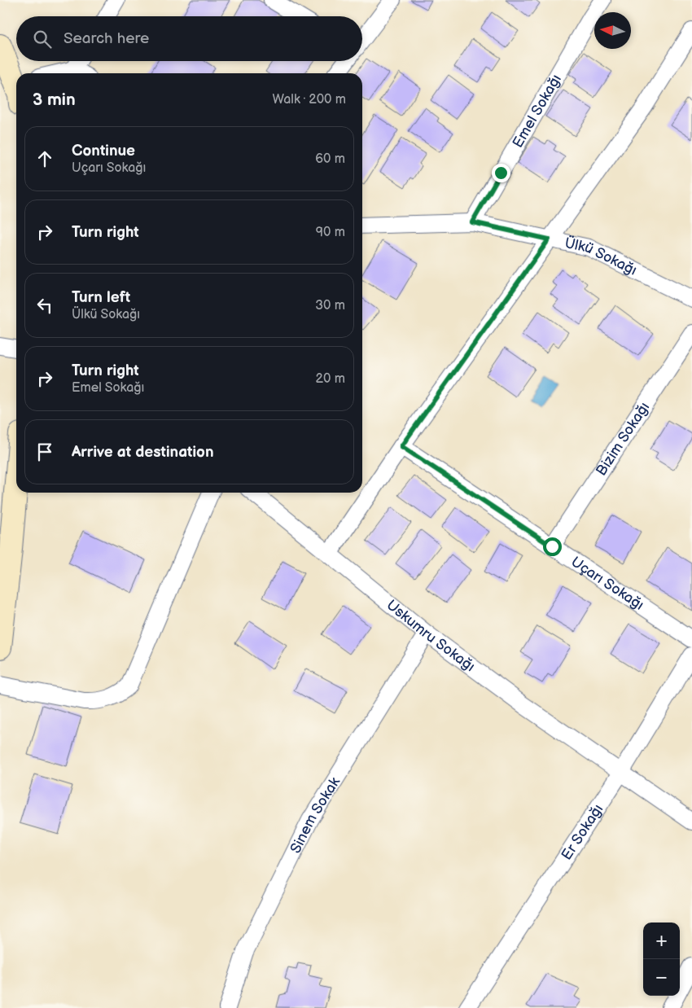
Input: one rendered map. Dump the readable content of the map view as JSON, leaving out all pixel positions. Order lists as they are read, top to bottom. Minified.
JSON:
{"streets":{"street":["Emel Sokağı","Ülkü Sokağı","Bizim Sokağı","Uçarı Sokağı","Uskumru Sokağı","Sinem Sokak","Er Sokağı"]},"crossings":[["Emel Sokağı","Ülkü Sokağı"],["Bizim Sokağı","Uçarı Sokağı"],["Uskumru Sokağı","Sinem Sokak"],["Uskumru Sokağı","Er Sokağı"]],"north":"left","page":{"search":"Search here","heading":["3 min","Walk · 200 m"],"list":[["Continue","Uçarı Sokağı","60 m"],["Turn right","90 m"],["Turn left","Ülkü Sokağı","30 m"],["Turn right","Emel Sokağı","20 m"],"Arrive at destination"],"map_buttons":["+","−"]}}
